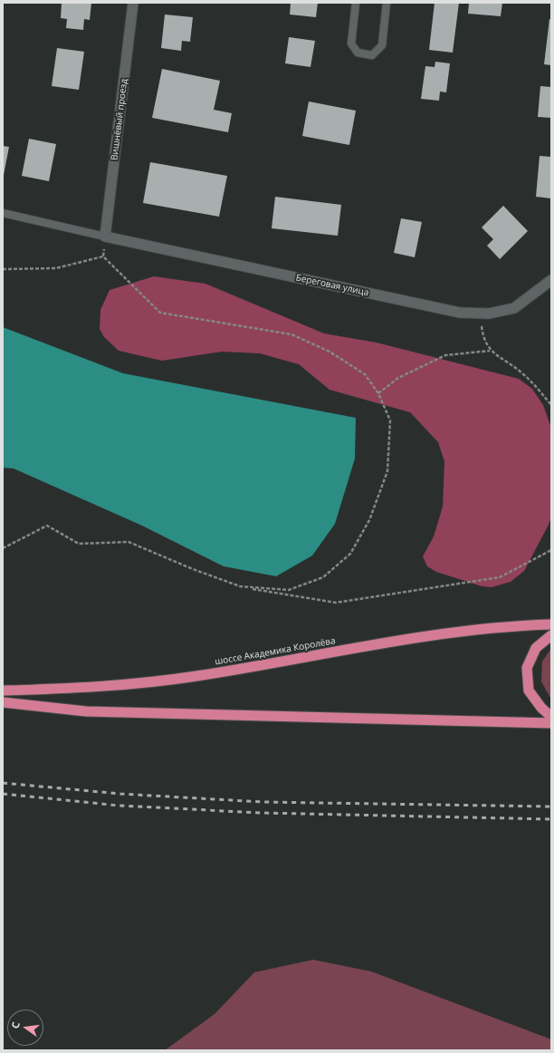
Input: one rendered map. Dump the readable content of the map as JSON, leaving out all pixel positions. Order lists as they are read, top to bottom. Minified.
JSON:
{"streets":{"highway":["шоссе Академика Королёва"],"street":["Вишнёвый проезд","Береговая улица"]},"crossings":[["Вишнёвый проезд","Береговая улица"]],"north":"left"}
